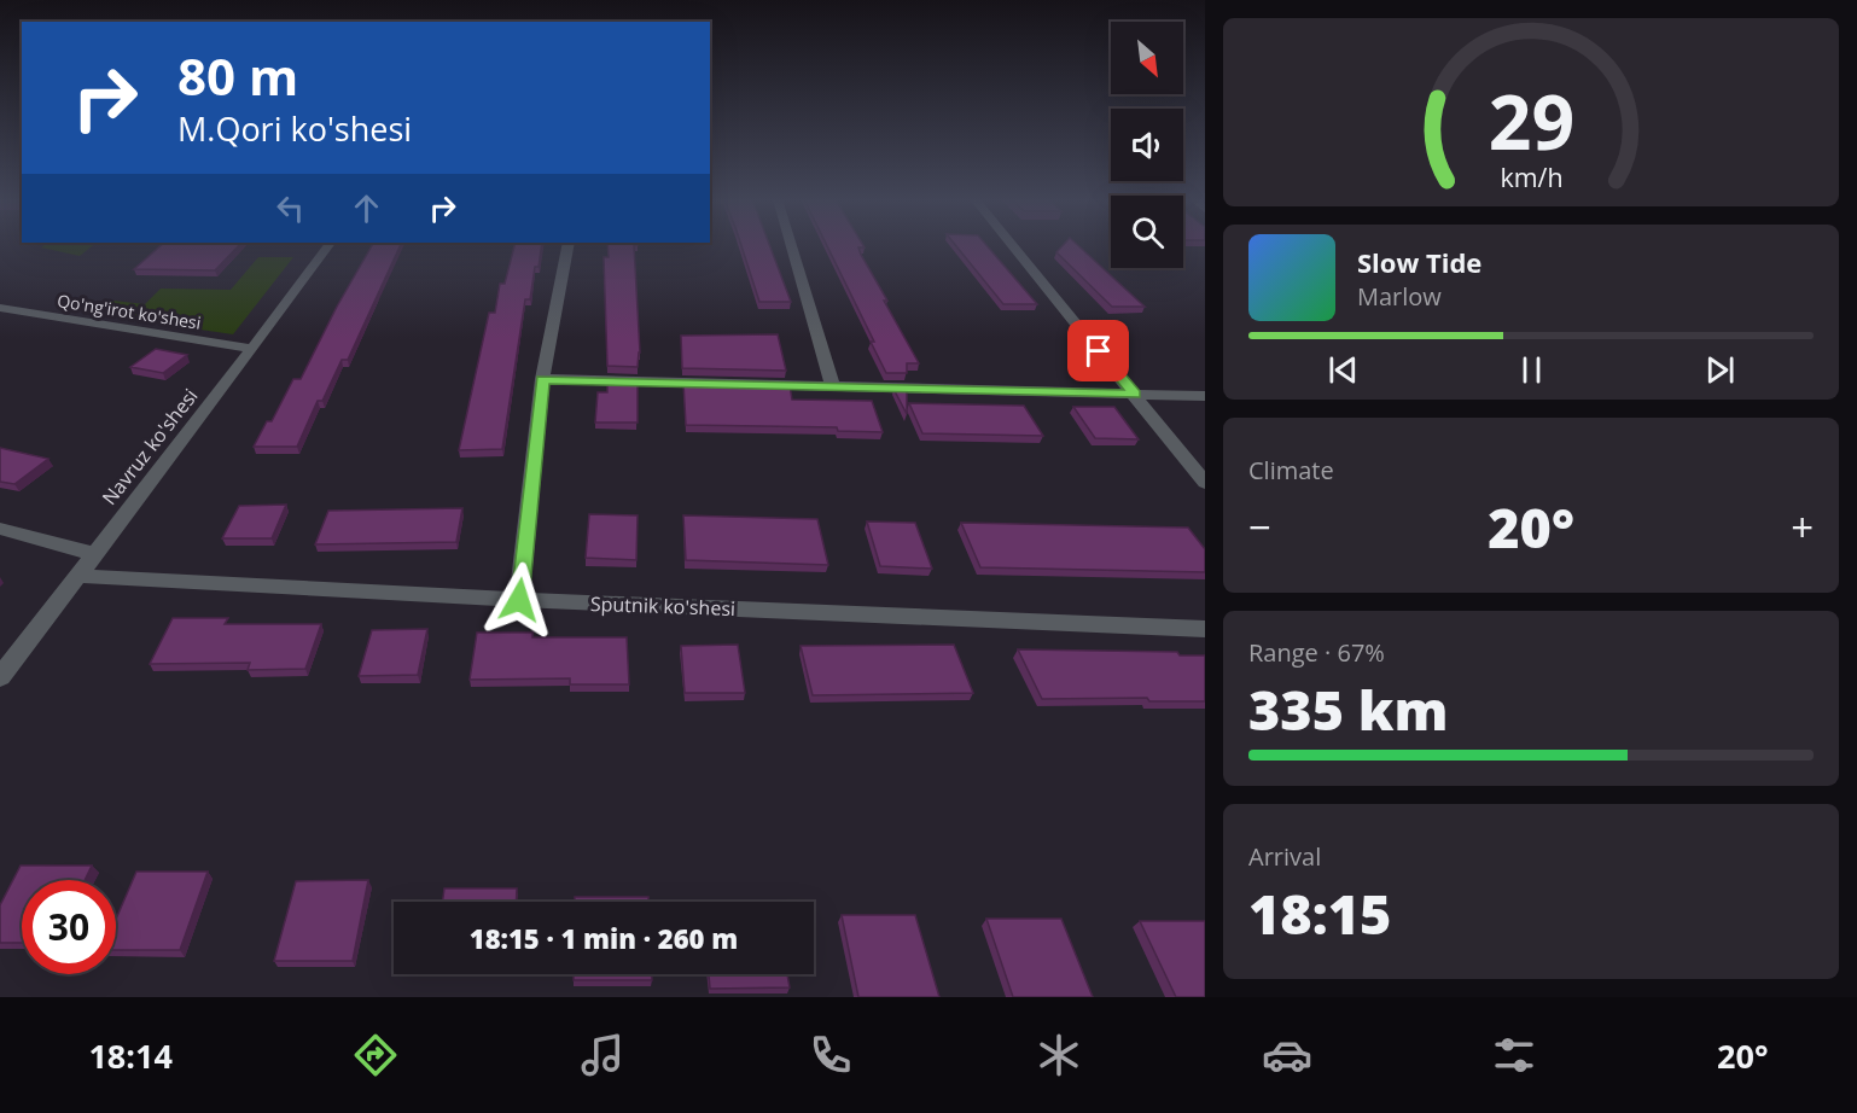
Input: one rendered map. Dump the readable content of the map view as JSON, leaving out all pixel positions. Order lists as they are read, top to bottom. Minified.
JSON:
{"streets":{"street":["Qo'ng'irot ko'shesi","Navruz ko'shesi","Sputnik ko'shesi"]},"crossings":[["Qo'ng'irot ko'shesi","Navruz ko'shesi"],["Navruz ko'shesi","Sputnik ko'shesi"]],"north":"bottom right","page":{"turn":["80 m","M.Qori ko'shesi"],"song":["Slow Tide","Marlow"],"tile":["Climate",["Range · 67%","335 km"],["Arrival","18:15"]],"heat":["−","20°","+"],"limit":"30","trip":"18:15 · 1 min · 260 m","tabs":["18:14","20°"],"gauge":["29","km/h"]}}
